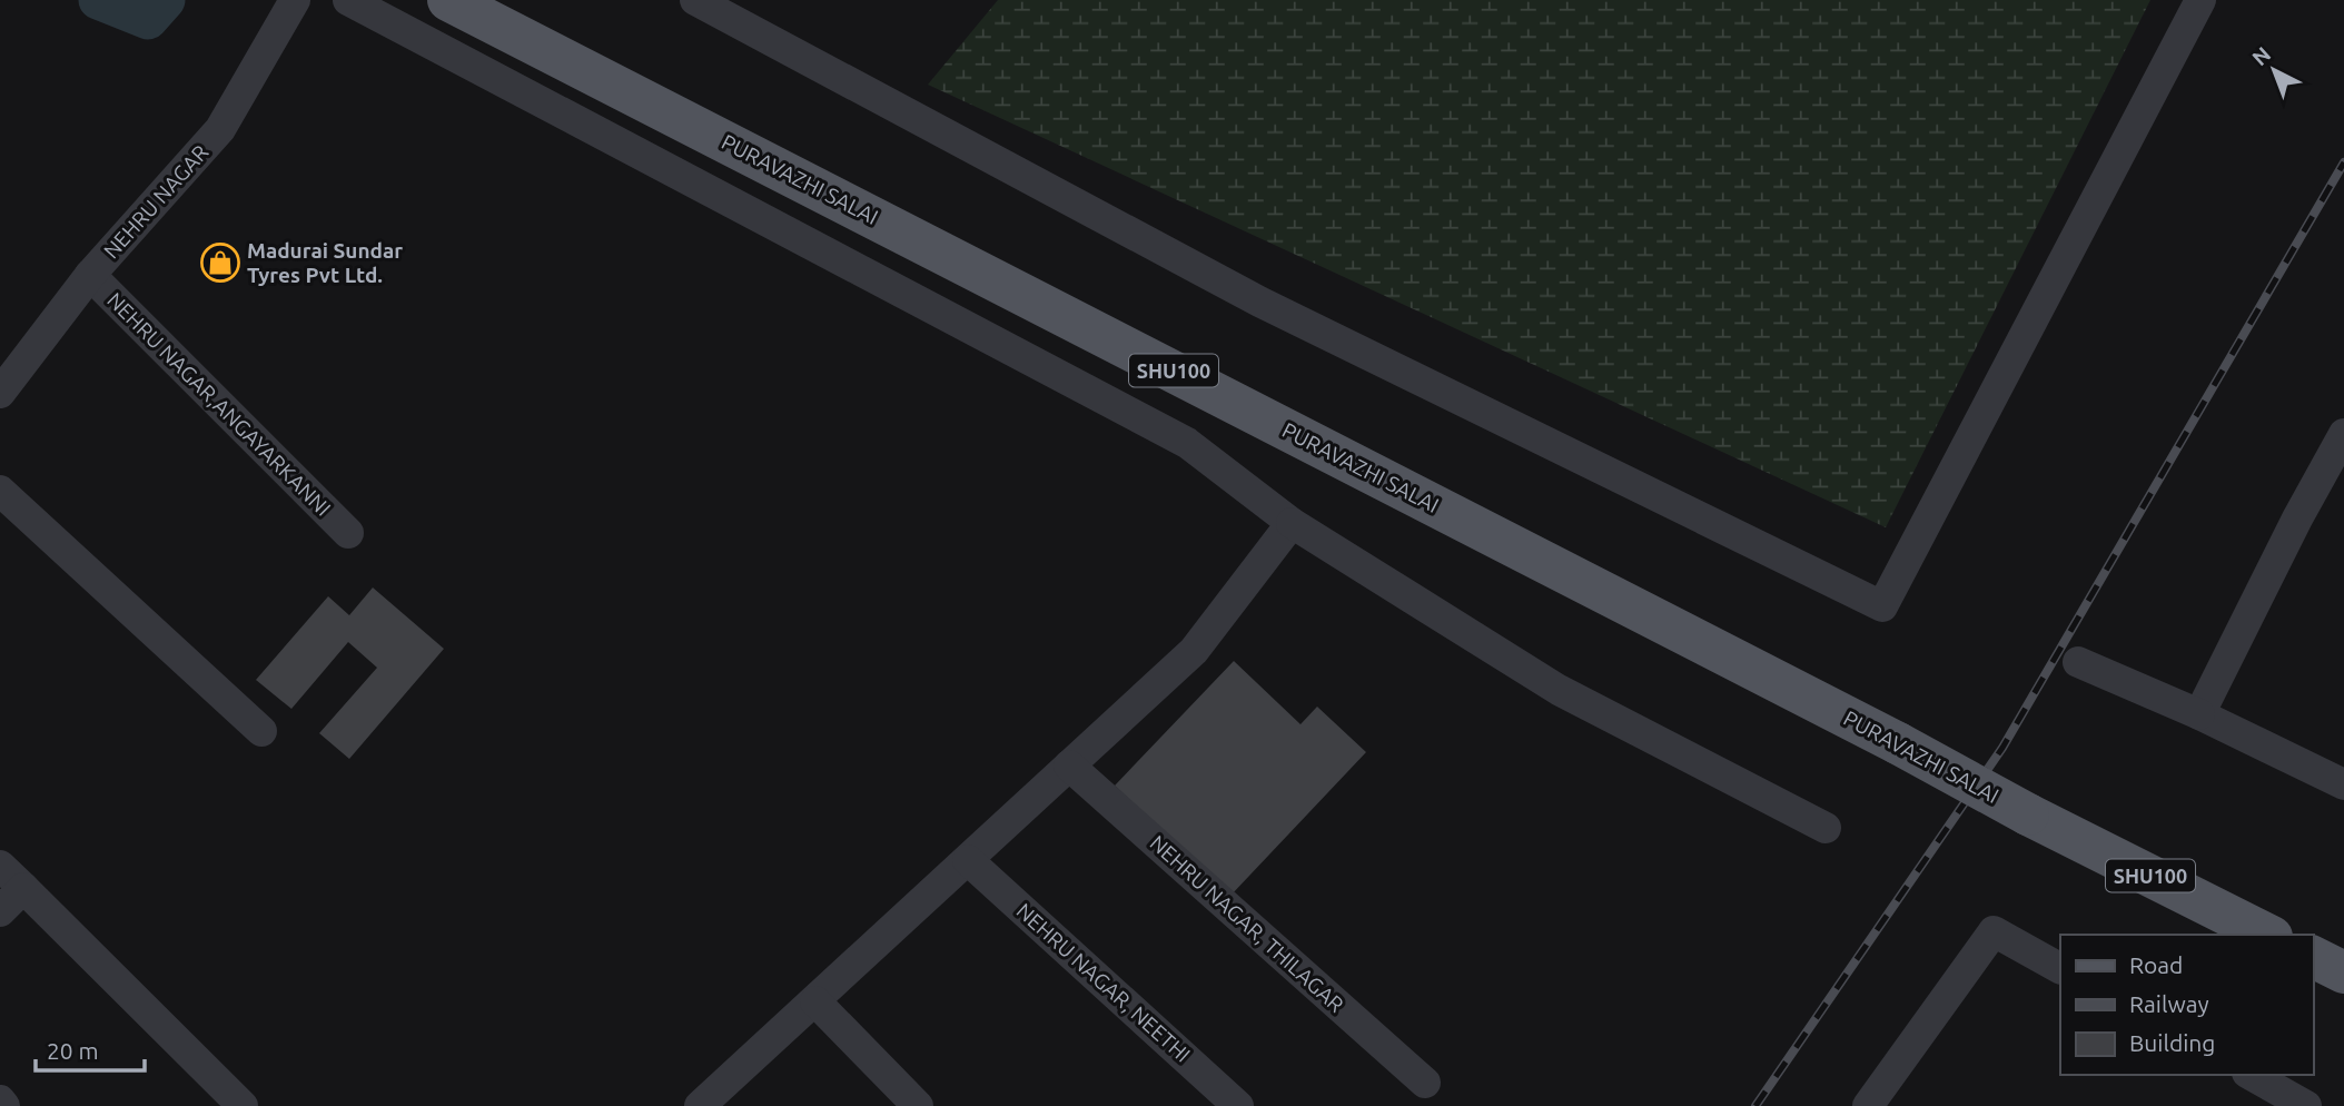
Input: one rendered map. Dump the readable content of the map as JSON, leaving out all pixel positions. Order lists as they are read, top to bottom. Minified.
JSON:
{"streets":{"main road":["PURAVAZHI SALAI","SHU100"],"street":["NEHRU NAGAR","NEHRU NAGAR,ANGAYARKANNI","NEHRU NAGAR, THILAGAR","NEHRU NAGAR, NEETHI"]},"crossings":[["NEHRU NAGAR","NEHRU NAGAR,ANGAYARKANNI"]],"places":{"shop":["Madurai Sundar Tyres Pvt Ltd."]},"legend":["Road","Railway","Building"],"scale_bar":"20 m","north":"top left"}
